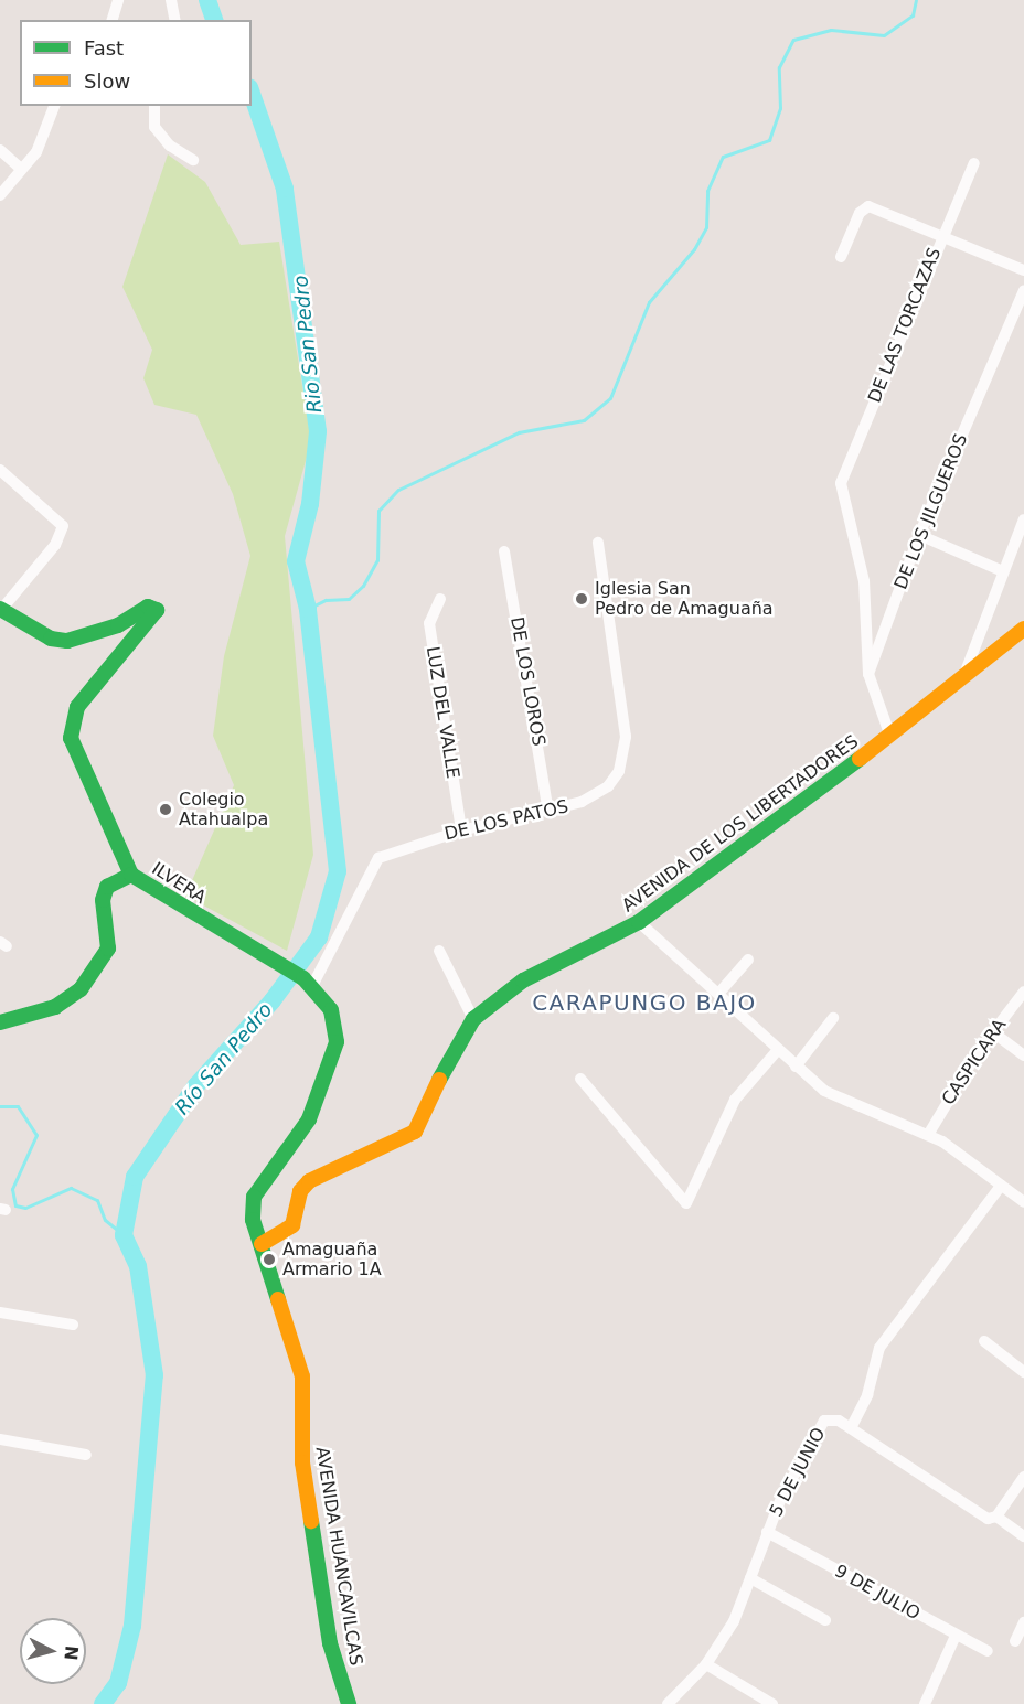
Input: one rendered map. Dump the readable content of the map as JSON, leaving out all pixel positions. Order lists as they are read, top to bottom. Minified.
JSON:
{"streets":{"street":["DE LAS TORCAZAS","DE LOS JILGUEROS","DE LOS LOROS","LUZ DEL VALLE","DE LOS PATOS","AVENIDA DE LOS LIBERTADORES","ILVERA","CASPICARA","5 DE JUNIO","AVENIDA HUANCAVILCAS","9 DE JULIO"]},"crossings":[["DE LAS TORCAZAS","DE LOS JILGUEROS"],["DE LOS LOROS","DE LOS PATOS"],["LUZ DEL VALLE","DE LOS PATOS"],["DE LOS PATOS","AVENIDA HUANCAVILCAS"],["AVENIDA DE LOS LIBERTADORES","AVENIDA HUANCAVILCAS"],["ILVERA","AVENIDA HUANCAVILCAS"],["5 DE JUNIO","9 DE JULIO"]],"districts":["CARAPUNGO BAJO"],"water":["Rio San Pedro","Río San Pedro"],"places":["Iglesia San Pedro de Amaguaña","Colegio Atahualpa","Amaguaña Armario 1A"],"legend":["Fast","Slow"],"north":"right"}
